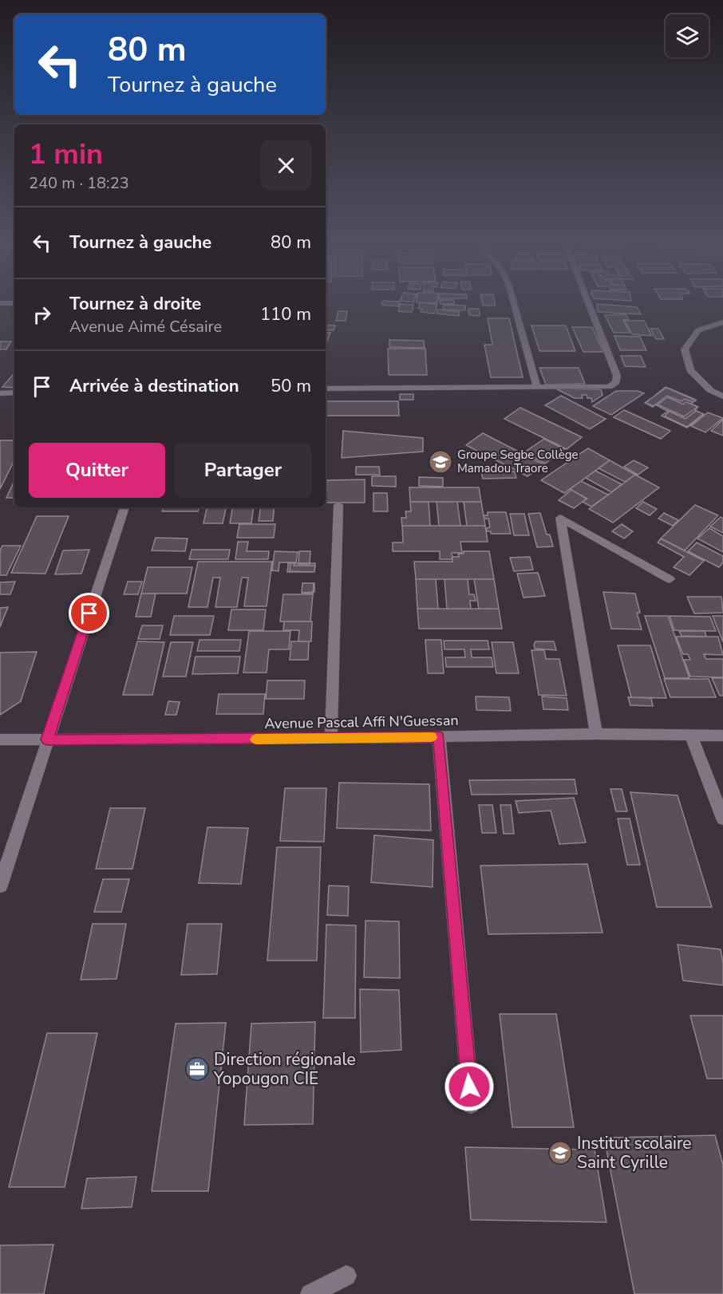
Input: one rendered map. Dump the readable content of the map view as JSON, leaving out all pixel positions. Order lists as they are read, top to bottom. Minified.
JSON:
{"streets":{"street":["Avenue Pascal Affi N'Guessan"]},"places":{"school or university":["Groupe Segbe Collège Mamadou Traore","Institut scolaire Saint Cyrille"],"office":["Direction régionale Yopougon CIE"]},"page":{"turn":["80 m","Tournez à gauche"],"heading":["1 min","240 m · 18:23"],"list":[{"name":"Tournez à gauche","value":"80 m"},{"name":"Tournez à droite","note":"Avenue Aimé Césaire","value":"110 m"},{"name":"Arrivée à destination","value":"50 m"}],"buttons":["Quitter","Partager"]}}
